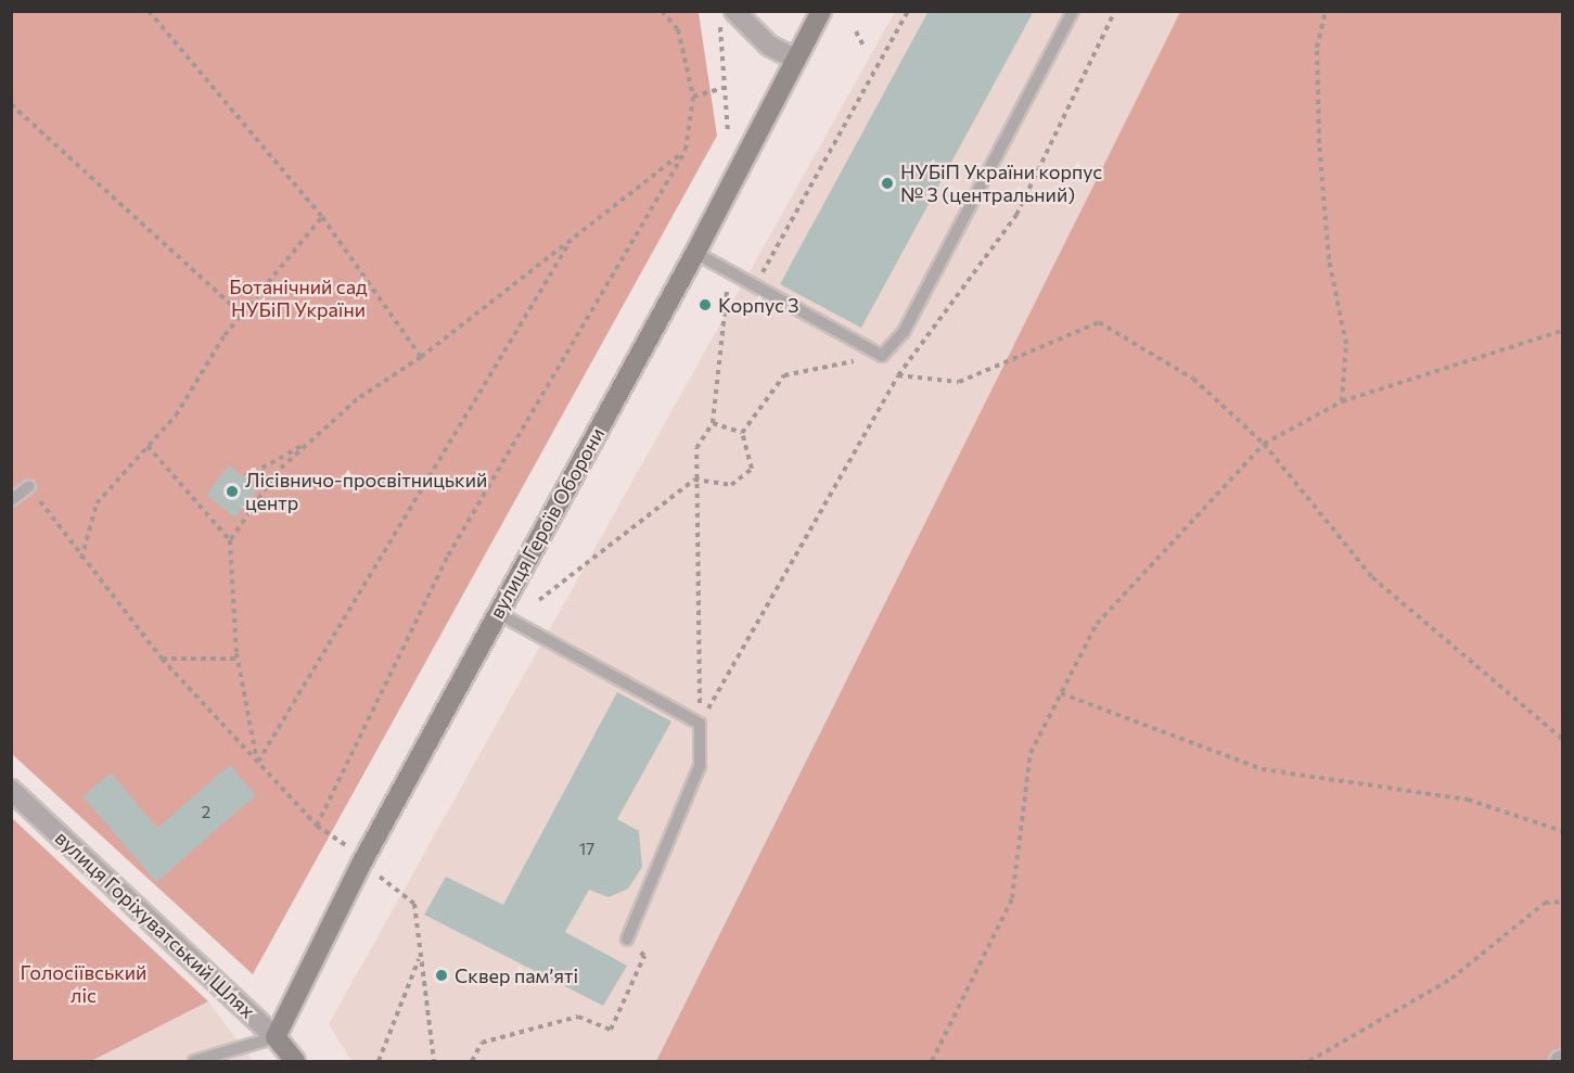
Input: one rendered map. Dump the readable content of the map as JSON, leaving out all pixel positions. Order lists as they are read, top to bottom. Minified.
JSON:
{"streets":{"street":["вулиця Героїв Оборони","вулиця Горіхуватський Шлях"]},"crossings":[["вулиця Героїв Оборони","вулиця Горіхуватський Шлях"]],"parks":["Ботанічний сад НУБіП України","Голосіївський ліс"],"places":["НУБіП України корпус № 3 (центральний)","Корпус 3","Лісівничо-просвітницький центр","Сквер пам’яті"],"house_numbers":["2","17"]}
